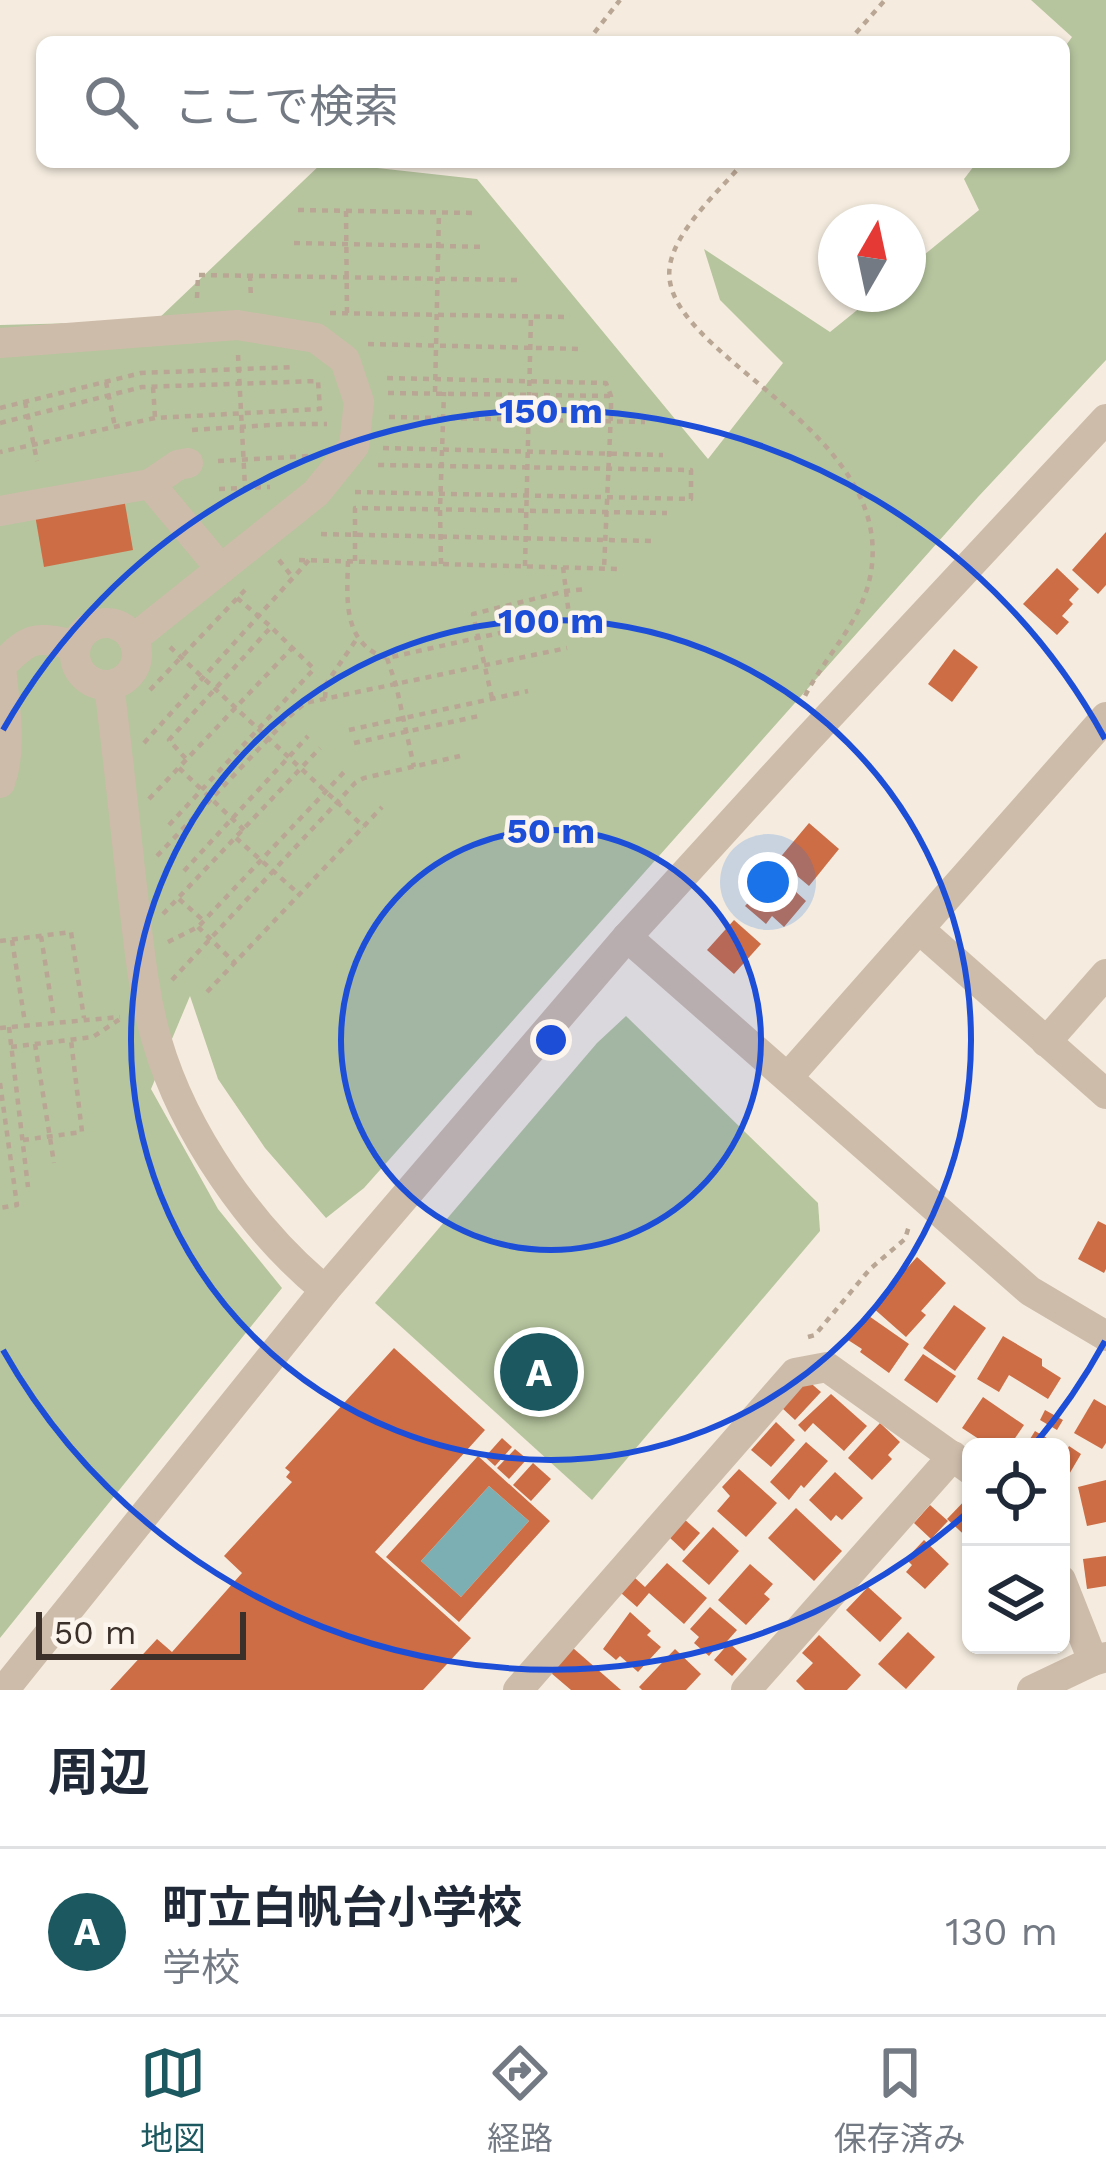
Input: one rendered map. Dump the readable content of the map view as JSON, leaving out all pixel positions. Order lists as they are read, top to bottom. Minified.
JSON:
{"scale_bar":"50 m","north":"top","page":{"search":"ここで検索","pins":"A","scale":"50 m","heading":"周辺","list":[{"mark":"A","name":"町立白帆台小学校","note":"学校","value":"130 m"}],"nav":["地図","経路","保存済み"]},"rings":["150 m","100 m","50 m"]}
